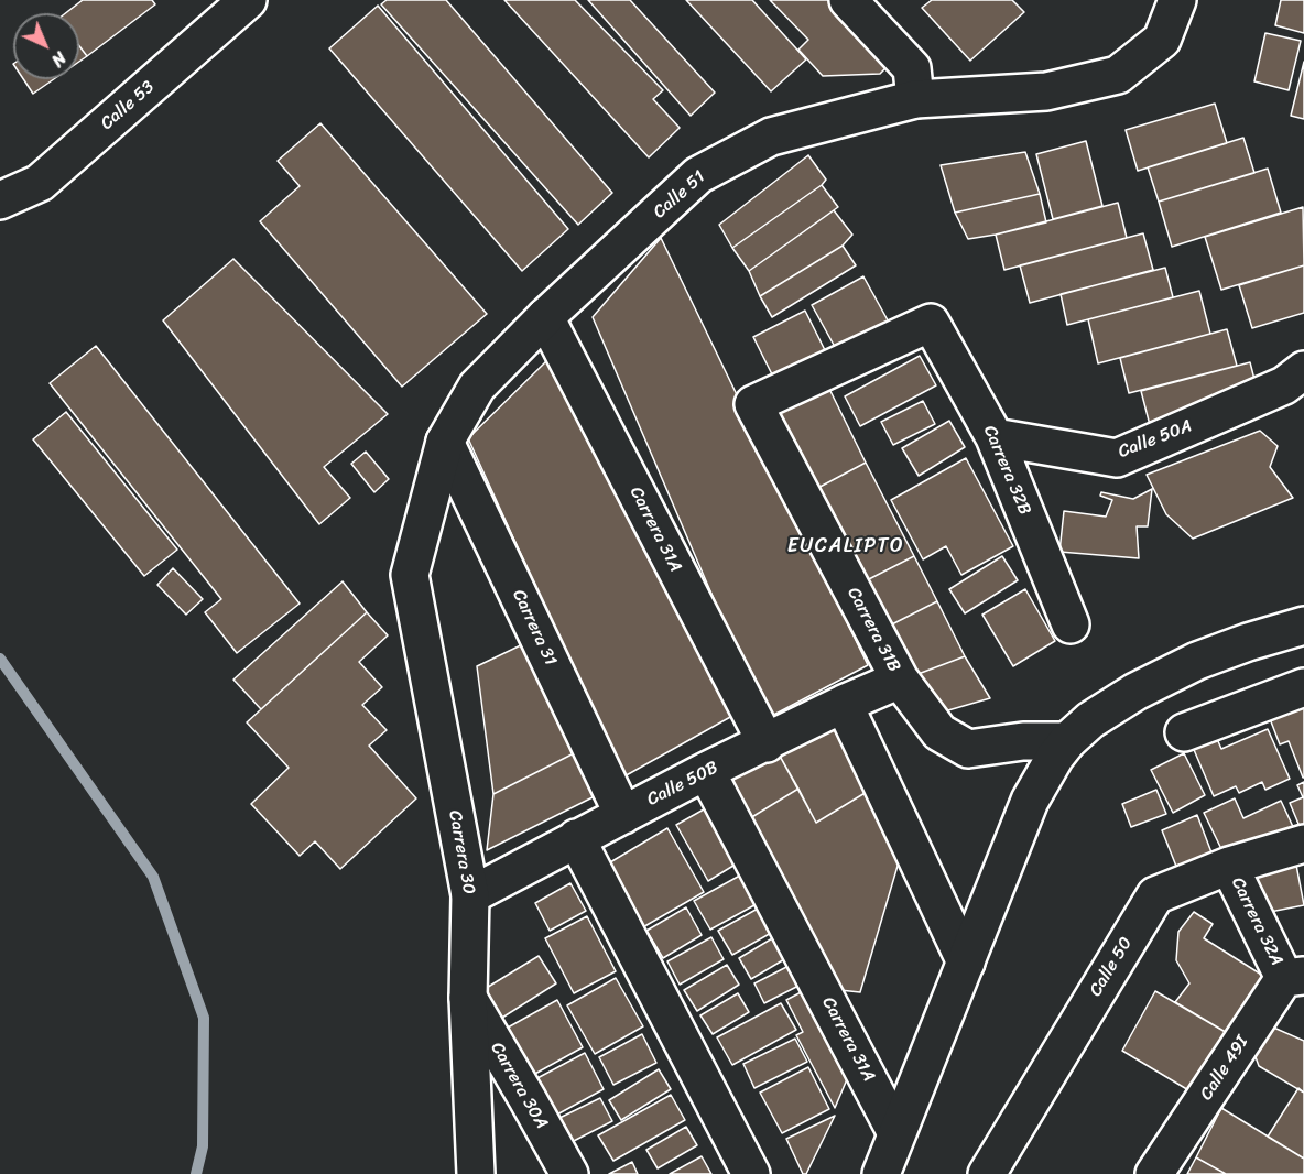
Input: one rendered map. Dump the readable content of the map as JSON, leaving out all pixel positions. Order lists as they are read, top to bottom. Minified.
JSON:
{"streets":{"street":["Calle 53","Calle 51","Calle 50A","Carrera 32B","Carrera 31A","Carrera 31","Carrera 31B","Calle 50B","Carrera 30","Carrera 32A","Calle 50","Calle 49I","Carrera 30A"]},"crossings":[["Calle 51","Carrera 31A"],["Calle 51","Carrera 31"],["Calle 51","Carrera 30"],["Calle 50A","Carrera 32B"],["Carrera 32B","Carrera 31B"],["Carrera 31A","Calle 50B"],["Carrera 31","Calle 50B"],["Carrera 31B","Calle 50B"],["Calle 50B","Carrera 30"],["Carrera 30","Carrera 30A"],["Carrera 32A","Calle 50"],["Carrera 32A","Calle 49I"]],"districts":["EUCALIPTO"],"north":"bottom right"}
